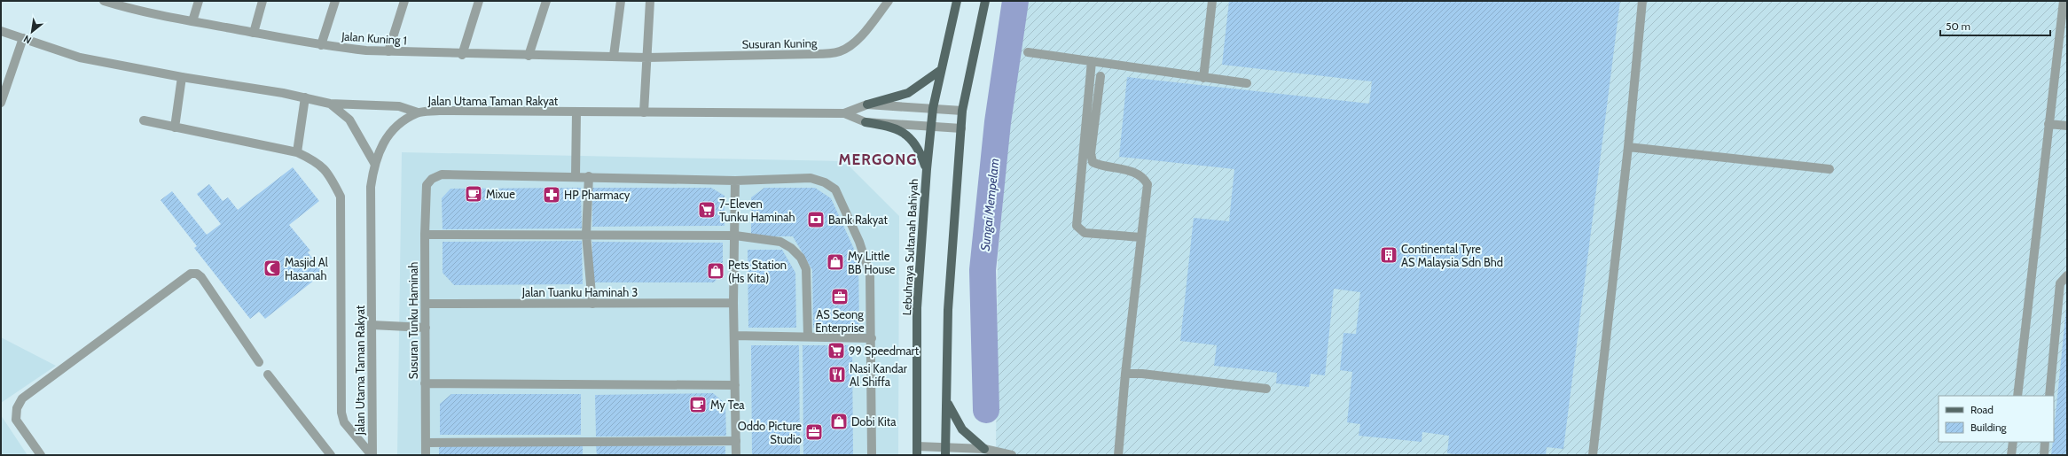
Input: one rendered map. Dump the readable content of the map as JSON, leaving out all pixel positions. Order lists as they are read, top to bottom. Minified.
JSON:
{"streets":{"main road":["Lebuhraya Sultanah Bahiyah"],"street":["Jalan Kuning 1","Susuran Kuning","Jalan Utama Taman Rakyat","Jalan Tuanku Haminah 3","Susuran Tunku Haminah"]},"crossings":[["Jalan Kuning 1","Susuran Kuning"],["Jalan Utama Taman Rakyat","Lebuhraya Sultanah Bahiyah"],["Jalan Tuanku Haminah 3","Susuran Tunku Haminah"]],"districts":["MERGONG"],"water":["Sungai Mempelam"],"places":{"cafe":["Mixue","My Tea"],"pharmacy":["HP Pharmacy"],"supermarket":["7-Eleven Tunku Haminah","99 Speedmart"],"bank":["Bank Rakyat"],"building":["Continental Tyre AS Malaysia Sdn Bhd"],"shop":["My Little BB House","Pets Station (Hs Kita)","Dobi Kita"],"mosque":["Masjid Al Hasanah"],"office":["AS Seong Enterprise","Oddo Picture Studio"],"restaurant":["Nasi Kandar Al Shiffa"]},"legend":["Road","Building"],"scale_bar":"50 m","north":"bottom left"}
